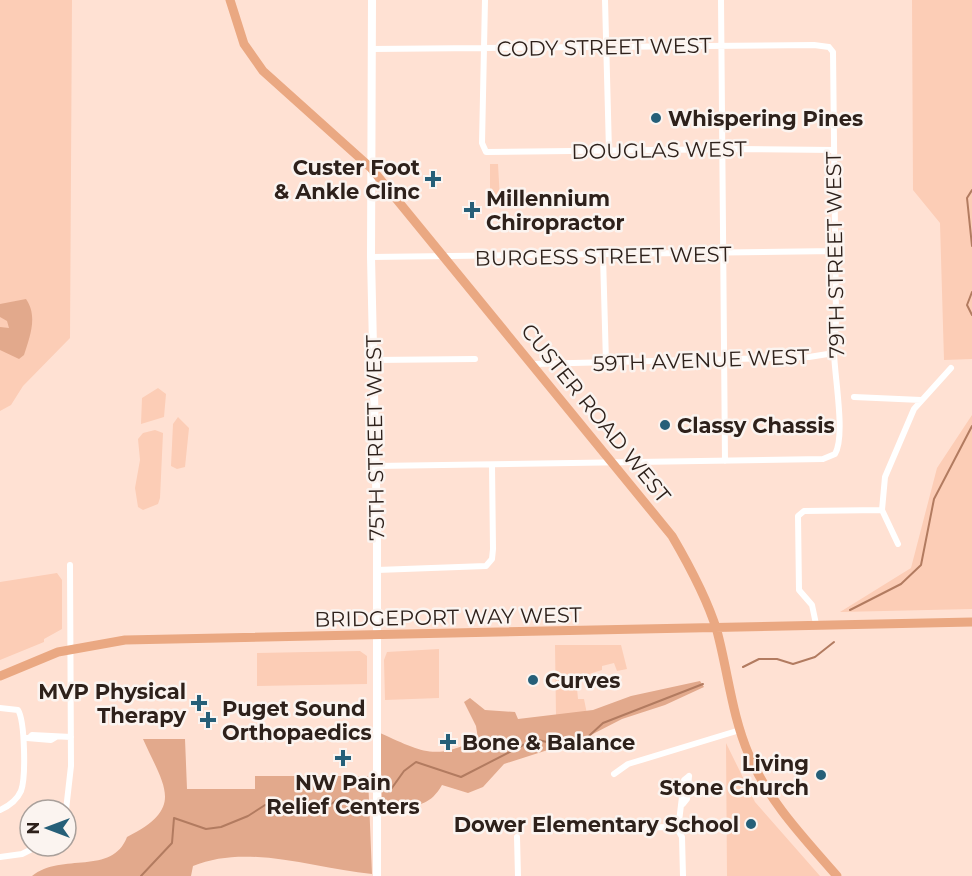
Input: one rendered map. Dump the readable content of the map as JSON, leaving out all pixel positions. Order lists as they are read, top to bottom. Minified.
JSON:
{"streets":{"main road":["CUSTER ROAD WEST","BRIDGEPORT WAY WEST"],"street":["CODY STREET WEST","DOUGLAS WEST","79TH STREET WEST","BURGESS STREET WEST","59TH AVENUE WEST","75TH STREET WEST"]},"crossings":[["CODY STREET WEST","DOUGLAS WEST"],["CODY STREET WEST","79TH STREET WEST"],["CODY STREET WEST","75TH STREET WEST"],["DOUGLAS WEST","79TH STREET WEST"],["79TH STREET WEST","BURGESS STREET WEST"],["79TH STREET WEST","59TH AVENUE WEST"],["BURGESS STREET WEST","CUSTER ROAD WEST"],["BURGESS STREET WEST","75TH STREET WEST"],["59TH AVENUE WEST","CUSTER ROAD WEST"],["CUSTER ROAD WEST","75TH STREET WEST"],["CUSTER ROAD WEST","BRIDGEPORT WAY WEST"],["75TH STREET WEST","BRIDGEPORT WAY WEST"]],"places":{"other":["Whispering Pines","Classy Chassis","Curves","Living Stone Church","Dower Elementary School"],"health":["Custer Foot & Ankle Clinc","Millennium Chiropractor","MVP Physical Therapy","Puget Sound Orthopaedics","Bone & Balance","NW Pain Relief Centers"]},"north":"left"}
